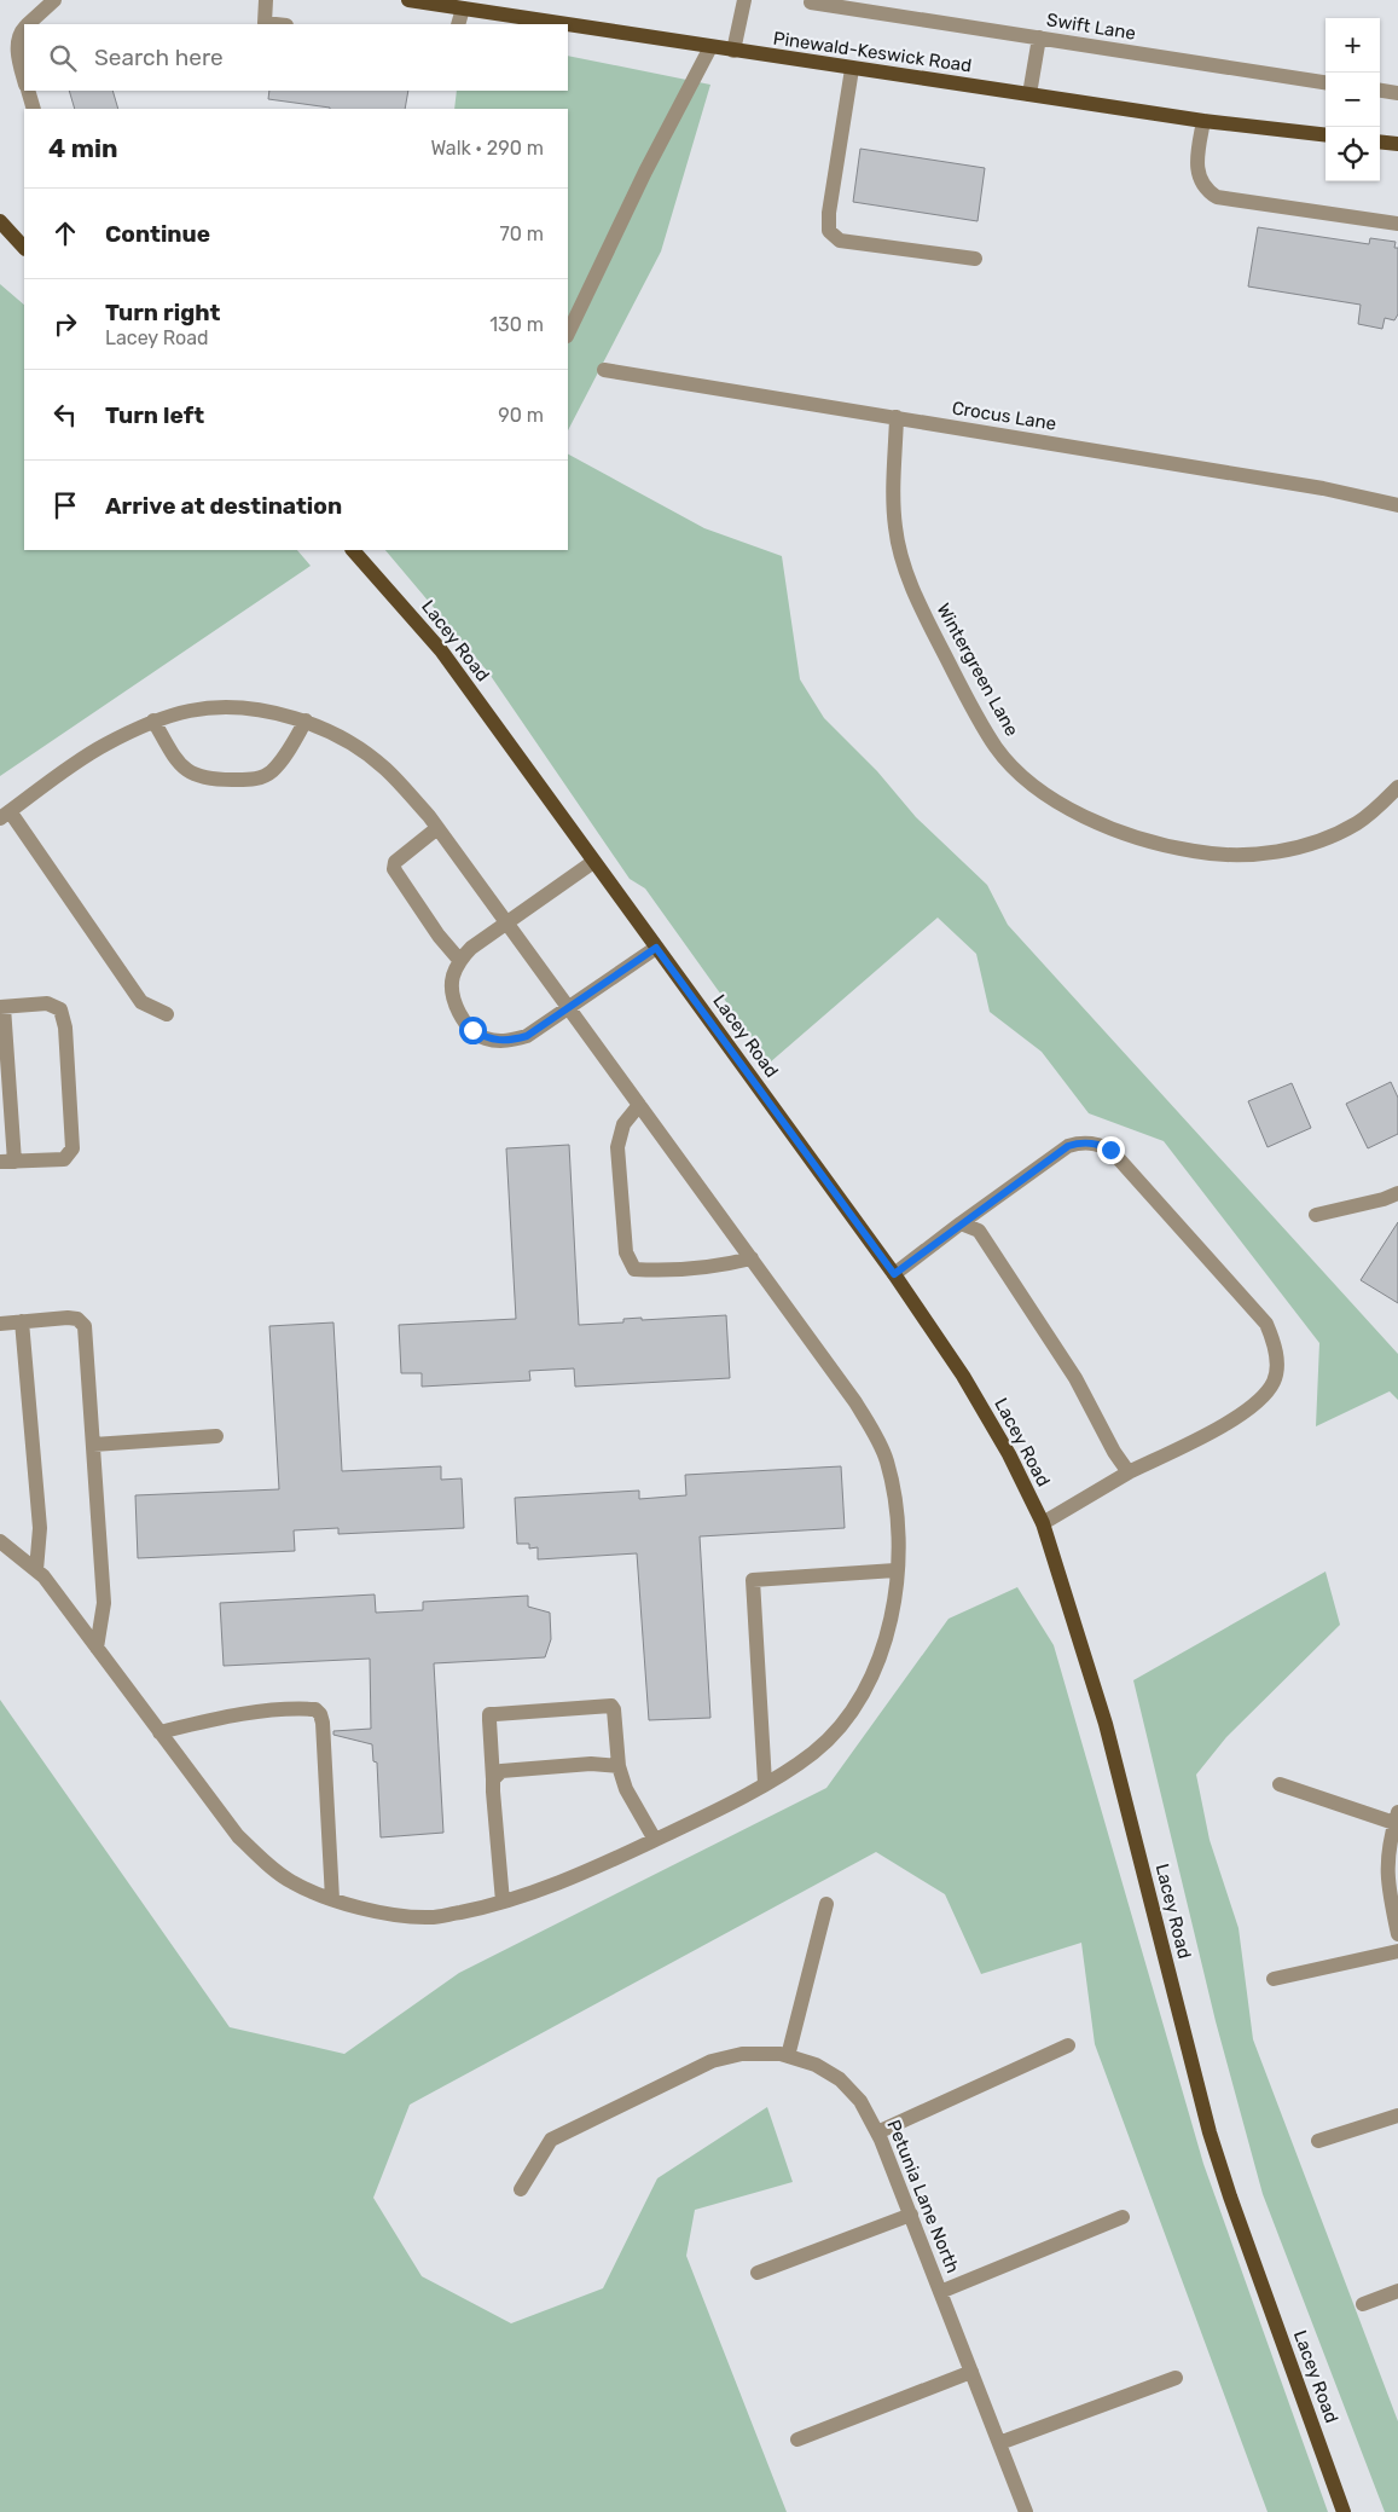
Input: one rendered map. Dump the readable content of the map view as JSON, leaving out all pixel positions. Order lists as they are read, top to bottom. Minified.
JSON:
{"streets":{"main road":["Pinewald-Keswick Road","Lacey Road"],"street":["Swift Lane","Crocus Lane","Wintergreen Lane","Petunia Lane North"]},"crossings":[["Crocus Lane","Wintergreen Lane"]],"page":{"map_buttons":["+","−"],"search":"Search here","heading":["4 min","Walk · 290 m"],"list":[["Continue","70 m"],["Turn right","Lacey Road","130 m"],["Turn left","90 m"],"Arrive at destination"]}}
